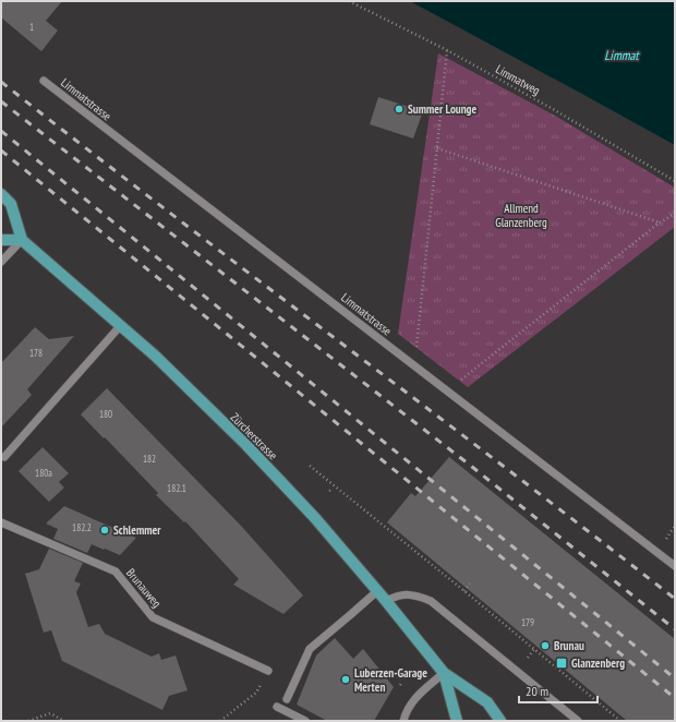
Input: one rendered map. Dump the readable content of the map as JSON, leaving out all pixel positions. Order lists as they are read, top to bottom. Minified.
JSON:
{"streets":{"main road":["Zürcherstrasse"],"street":["Limmatstrasse","Brunauweg"],"path":["Limmatweg"]},"water":["Limmat"],"parks":["Allmend Glanzenberg"],"places":{"other":["Summer Lounge","Schlemmer","Brunau","Luberzen-Garage Merten"],"transit":["Glanzenberg"]},"house_numbers":["1","178","180","182","180a","182.1","182.2","179"],"scale_bar":"20 m"}
